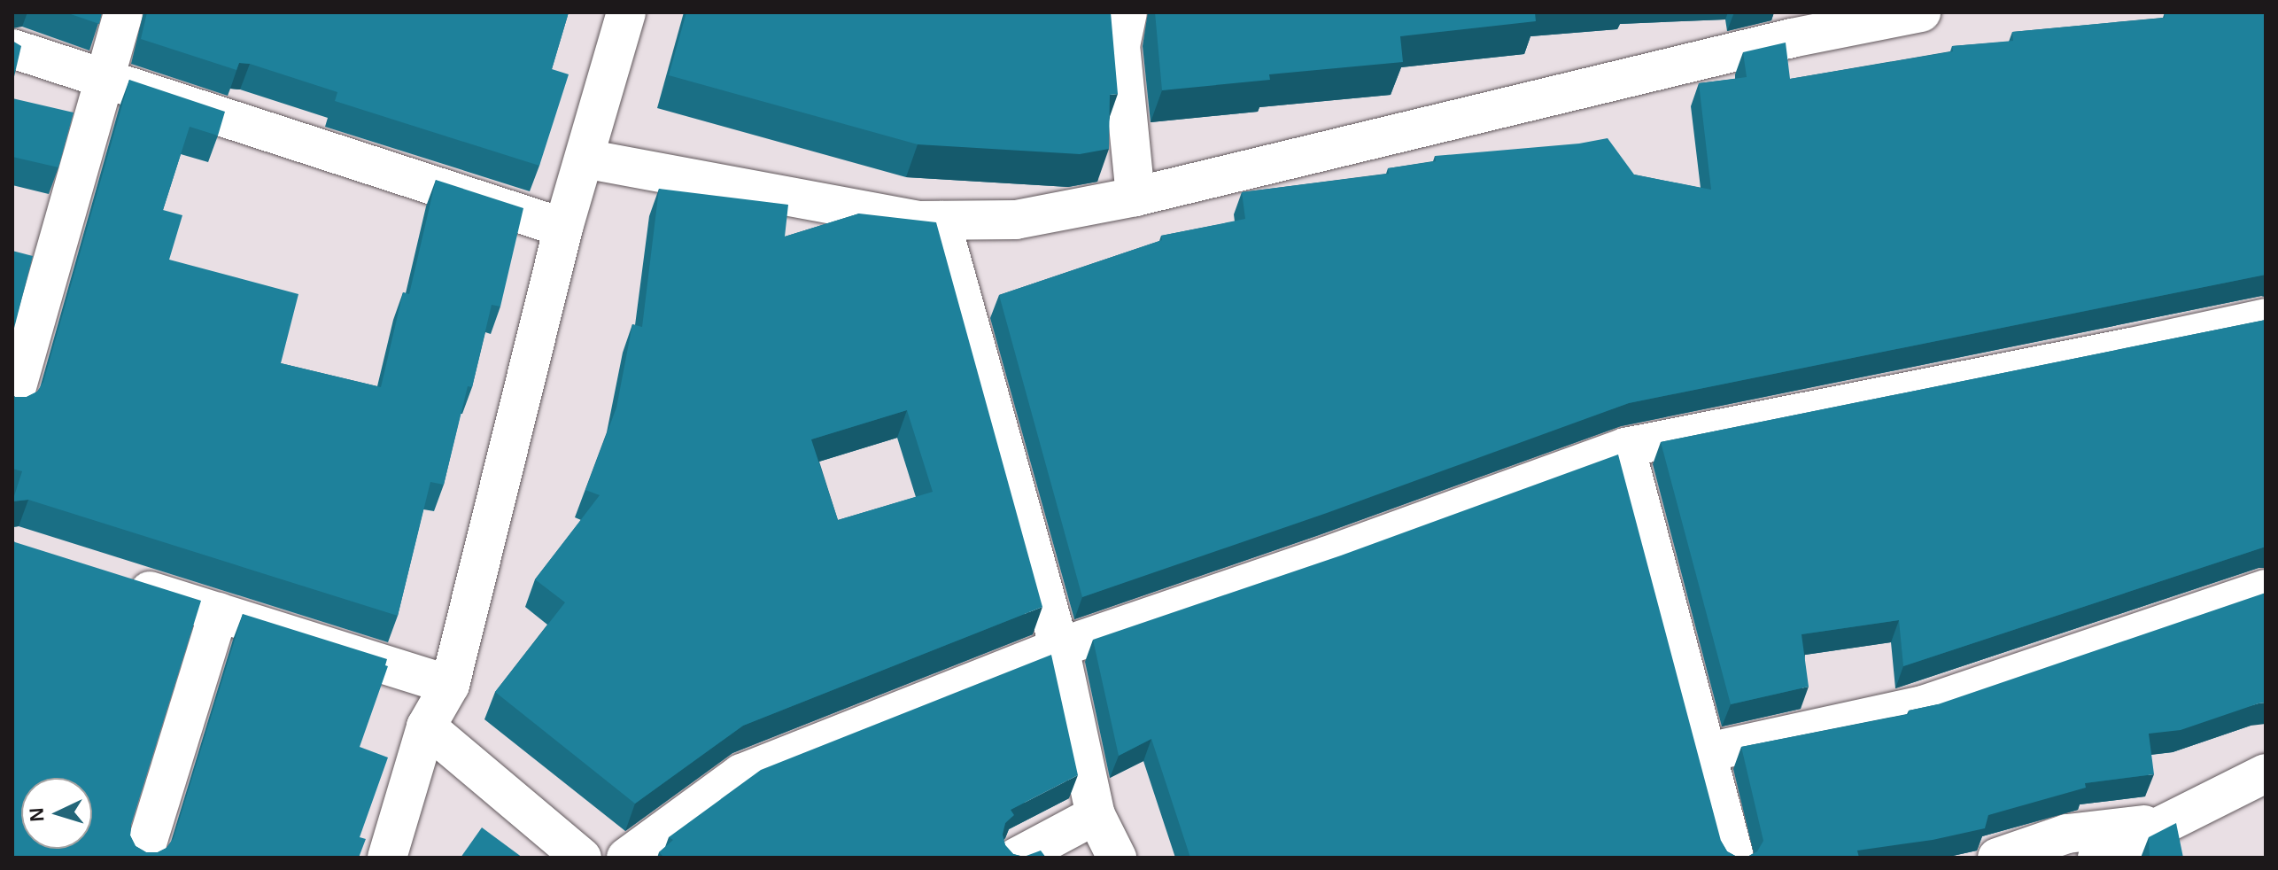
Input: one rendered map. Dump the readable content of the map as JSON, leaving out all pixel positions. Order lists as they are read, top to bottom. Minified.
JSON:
{"north":"left"}
